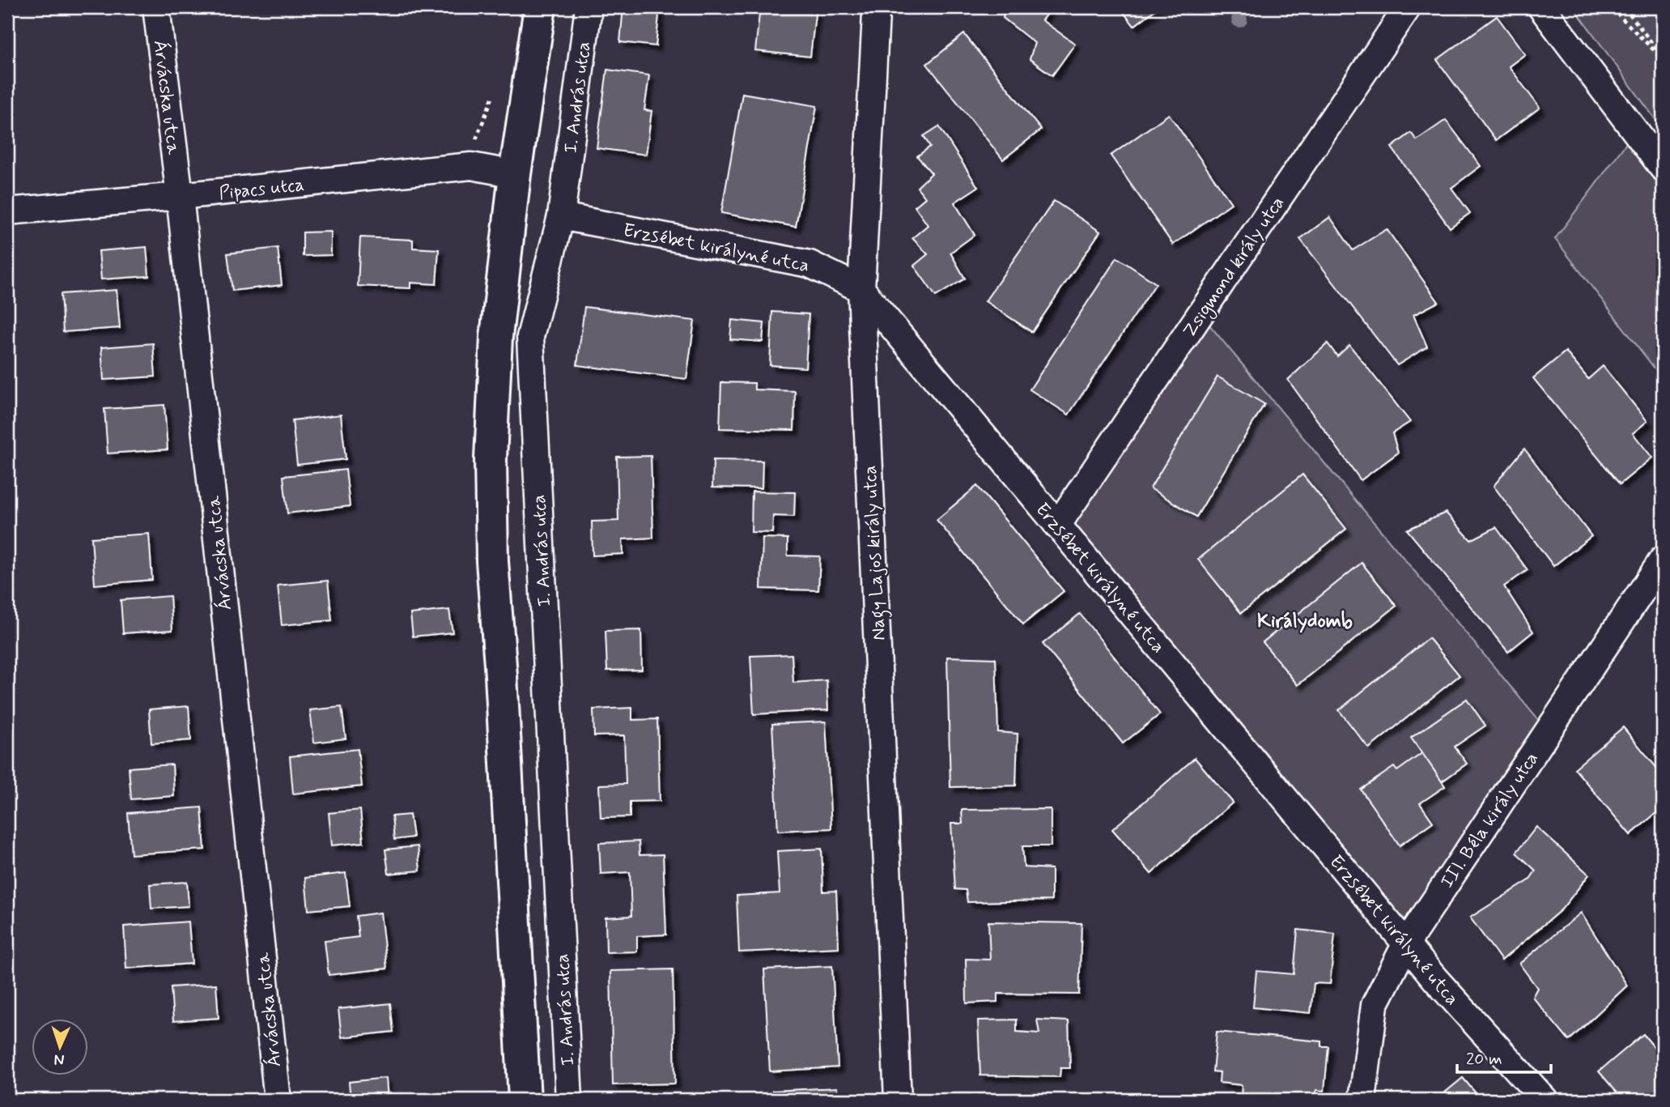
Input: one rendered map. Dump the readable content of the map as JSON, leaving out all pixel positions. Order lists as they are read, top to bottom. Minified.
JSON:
{"streets":{"street":["Árvácska utca","I. András utca","Pipacs utca","Erzsébet királyné utca","Zsigmond király utca","Nagy Lajos király utca","III. Béla király utca"]},"crossings":[["Árvácska utca","Pipacs utca"],["I. András utca","Erzsébet királyné utca"],["Erzsébet királyné utca","Zsigmond király utca"],["Erzsébet királyné utca","Nagy Lajos király utca"],["Erzsébet királyné utca","III. Béla király utca"]],"districts":["Királydomb"],"scale_bar":"20 m","north":"bottom"}
